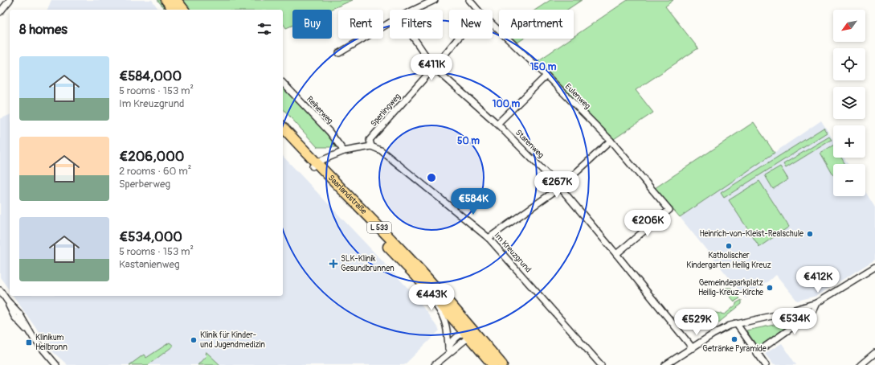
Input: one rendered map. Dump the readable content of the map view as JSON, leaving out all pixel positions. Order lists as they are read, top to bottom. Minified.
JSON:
{"streets":{"main road":["Saarlandstraße","L 533"],"street":["Eulenweg","Reiherweg","Sperlingweg","Starenweg","Im Kreuzgrund"]},"crossings":[["Eulenweg","Starenweg"],["Sperlingweg","Starenweg"],["Sperlingweg","Im Kreuzgrund"]],"places":{"other":["Heinrich-von-Kleist-Realschule","Katholischer Kindergarten Heilig Kreuz","Gemeindeparkplatz Heilig-Kreuz-Kirche","Getränke Pyramide","Klinik für Kinder- und Jugendmedizin"],"health":["SLK-Klinik Gesundbrunnen"],"transit":["Klinikum Heilbronn"]},"north":"bottom left","page":{"map_buttons":["+","−"],"chip":["Buy","Rent","Filters","New","Apartment"],"heading":"8 homes","list":[{"name":"€584,000","note":"5 rooms · 153 m² · Im Kreuzgrund"},{"name":"€206,000","note":"2 rooms · 60 m² · Sperberweg"},{"name":"€534,000","note":"5 rooms · 153 m² · Kastanienweg"}],"price":["€411K","€267K","€584K","€206K","€412K","€443K","€534K","€529K"]},"rings":["150 m","100 m","50 m"]}
